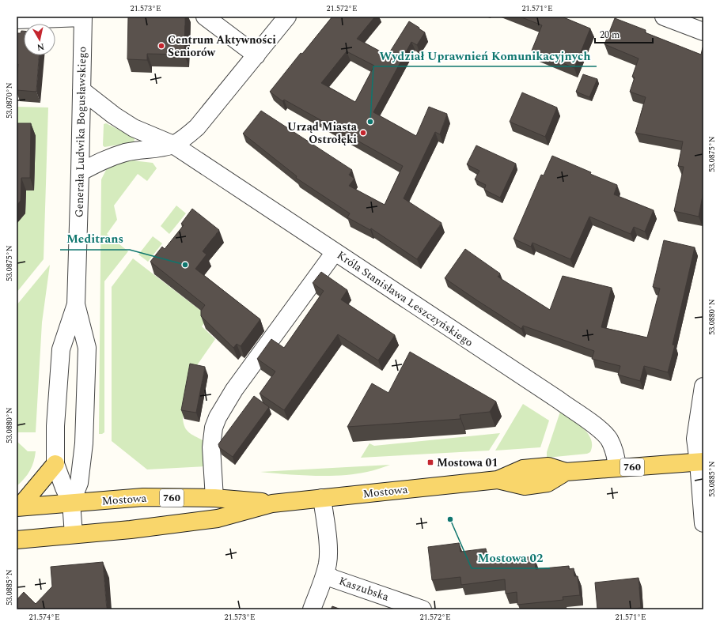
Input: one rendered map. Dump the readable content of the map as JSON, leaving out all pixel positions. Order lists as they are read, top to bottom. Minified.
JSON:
{"streets":{"main road":["760","Mostowa"],"street":["Generała Ludwika Bogusławskiego","Króla Stanisława Leszczyńskiego","Kaszubska"]},"crossings":[["Generała Ludwika Bogusławskiego","Króla Stanisława Leszczyńskiego"],["Generała Ludwika Bogusławskiego","760"],["Generała Ludwika Bogusławskiego","Mostowa"],["Króla Stanisława Leszczyńskiego","Mostowa"],["760","Mostowa"]],"places":{"other":["Centrum Aktywności Seniorów","Wydział Uprawnień Komunikacyjnych","Urząd Miasta Ostrołęki","Meditrans","Mostowa 02"],"transit":["Mostowa 01"]},"scale_bar":"20 m","north":"bottom","coordinates":["21.573°E","21.572°E","21.571°E","53.0870°N","53.0875°N","53.0880°N","53.0885°N","21.574°E"]}
